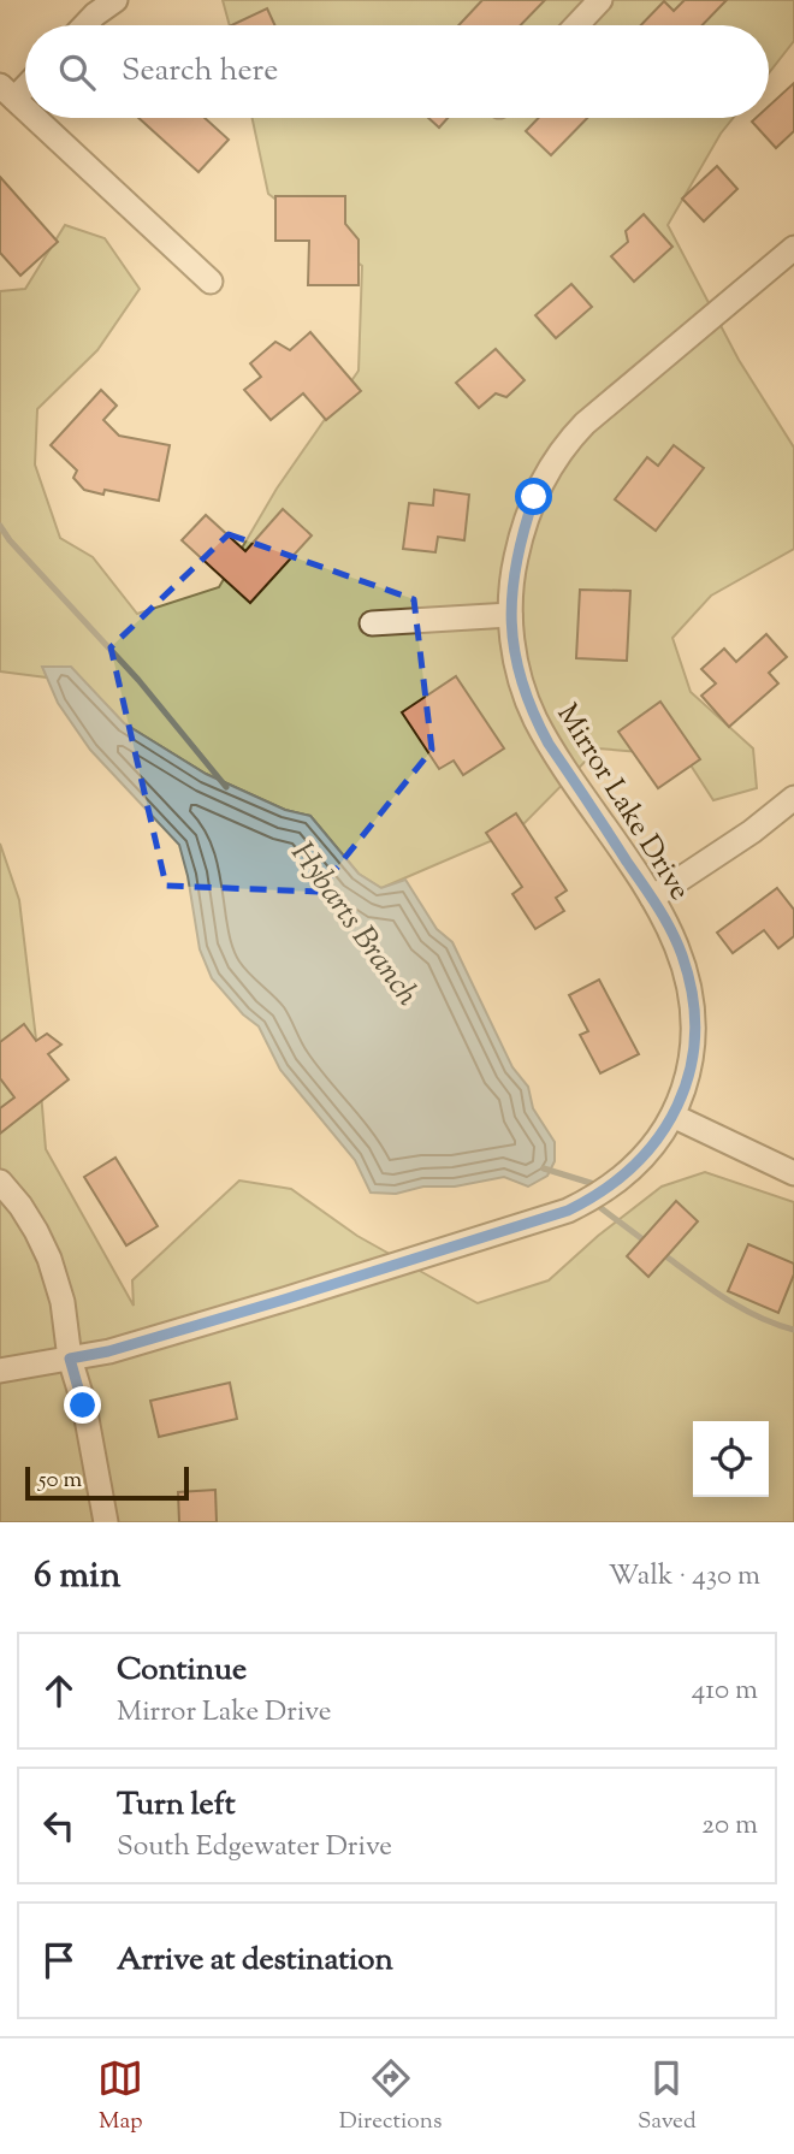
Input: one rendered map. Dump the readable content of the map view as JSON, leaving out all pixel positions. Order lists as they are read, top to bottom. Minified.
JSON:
{"streets":{"street":["Mirror Lake Drive"]},"water":["Hybarts Branch"],"scale_bar":"50 m","page":{"search":"Search here","scale":"50 m","heading":["6 min","Walk · 430 m"],"list":[["Continue","Mirror Lake Drive","410 m"],["Turn left","South Edgewater Drive","20 m"],"Arrive at destination"],"nav":["Map","Directions","Saved"]}}
